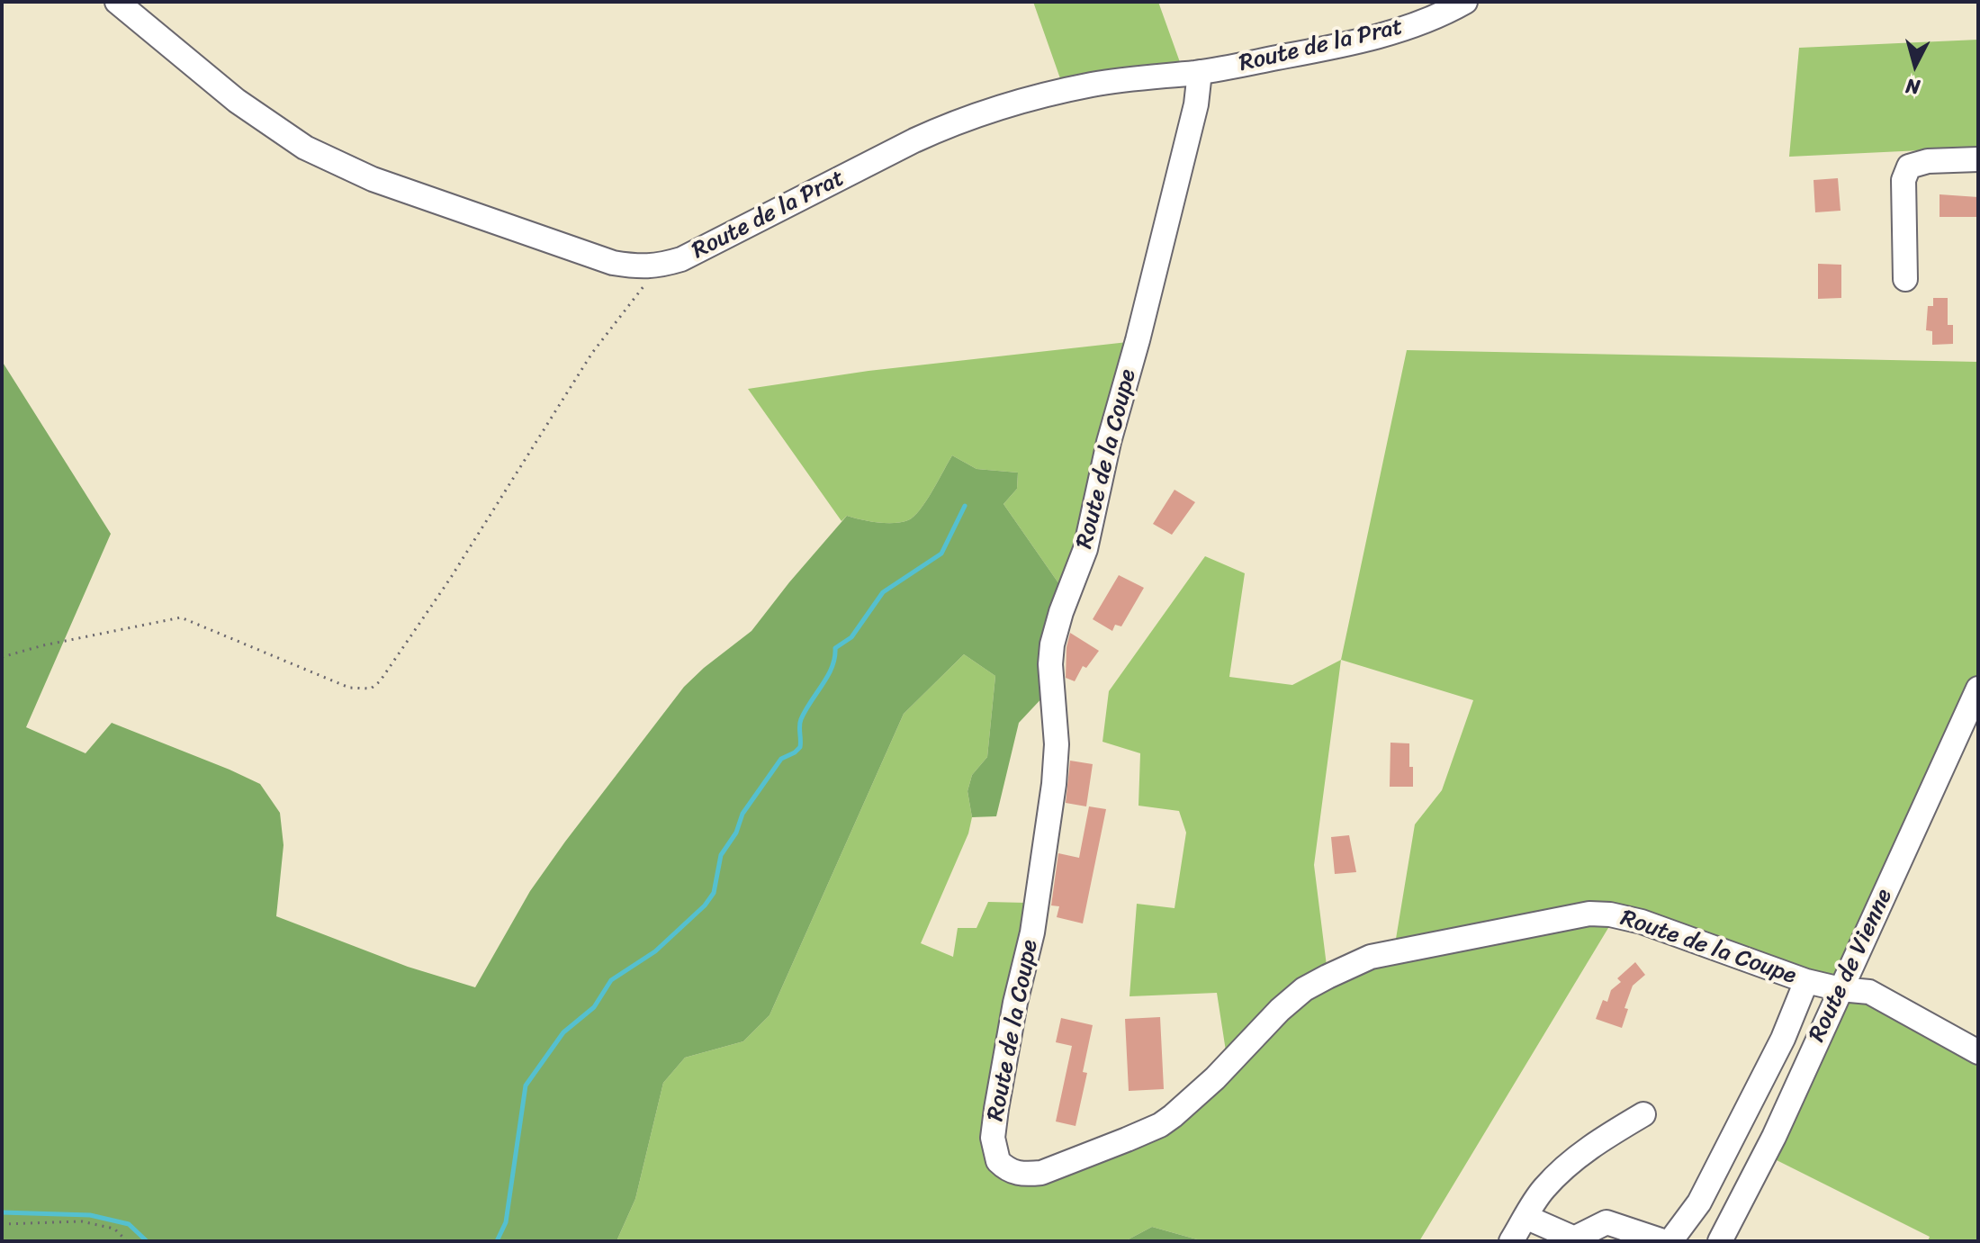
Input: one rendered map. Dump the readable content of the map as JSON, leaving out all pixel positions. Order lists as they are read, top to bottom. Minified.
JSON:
{"streets":{"street":["Route de la Prat","Route de la Coupe","Route de Vienne"]},"crossings":[["Route de la Prat","Route de la Coupe"],["Route de la Coupe","Route de Vienne"]],"north":"bottom"}
